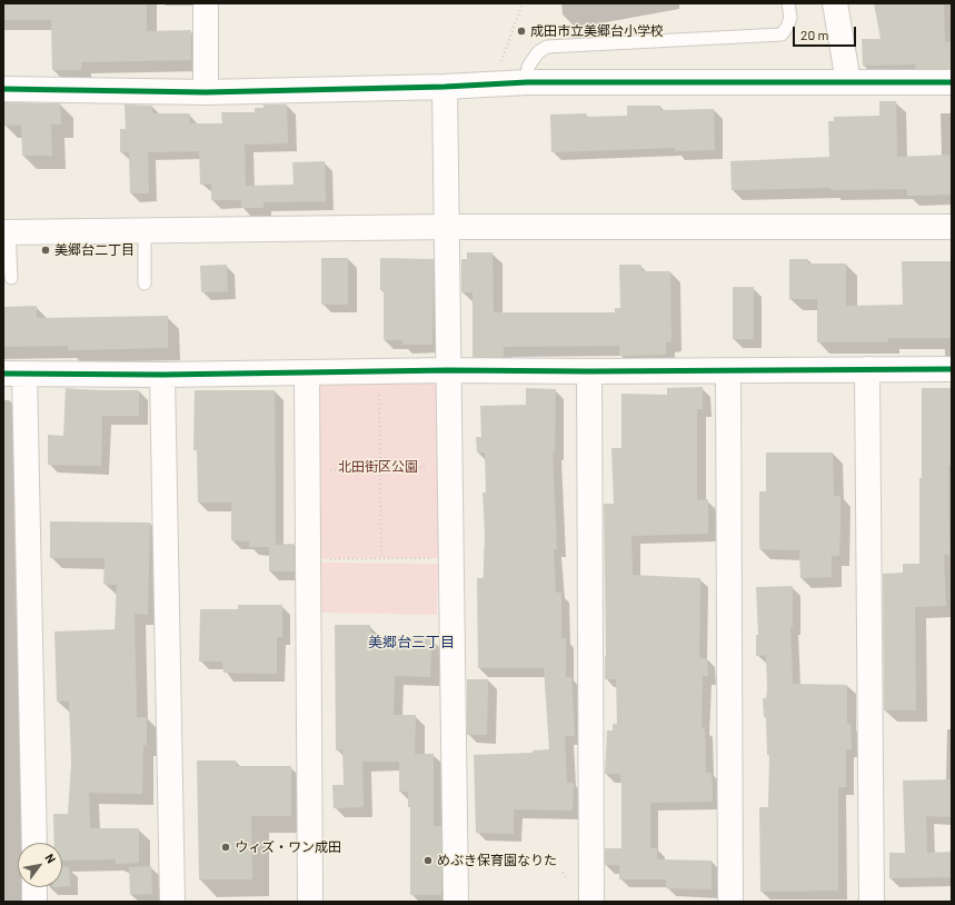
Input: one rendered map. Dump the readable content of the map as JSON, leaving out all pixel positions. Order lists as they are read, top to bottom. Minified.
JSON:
{"districts":["美郷台三丁目"],"parks":["北田街区公園"],"places":["成田市立美郷台小学校","美郷台二丁目","ウィズ・ワン成田","めぶき保育園なりた"],"scale_bar":"20 m","north":"top right"}
